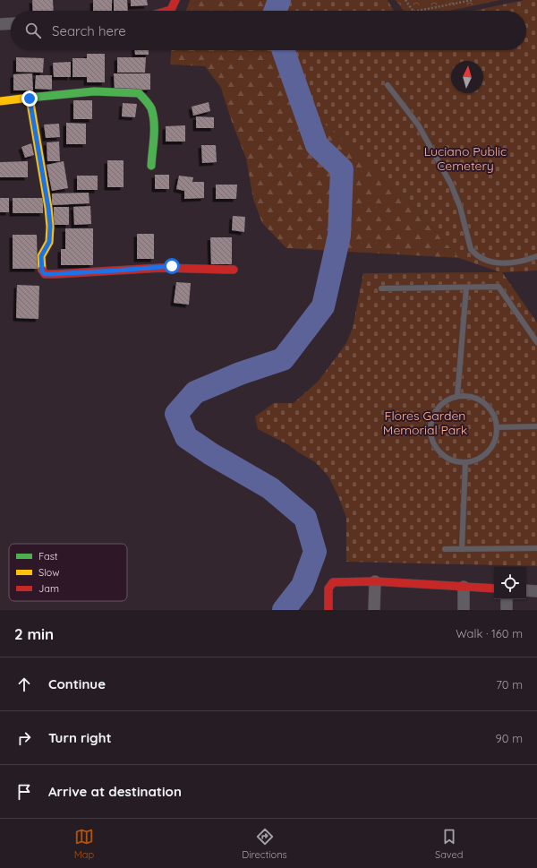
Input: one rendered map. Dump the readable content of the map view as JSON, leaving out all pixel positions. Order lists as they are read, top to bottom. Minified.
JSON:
{"parks":["Luciano Public Cemetery","Flores Garden Memorial Park"],"legend":["Fast","Slow","Jam"],"north":"top","page":{"search":"Search here","heading":["2 min","Walk · 160 m"],"list":[["Continue","70 m"],["Turn right","90 m"],"Arrive at destination"],"nav":["Map","Directions","Saved"]}}
